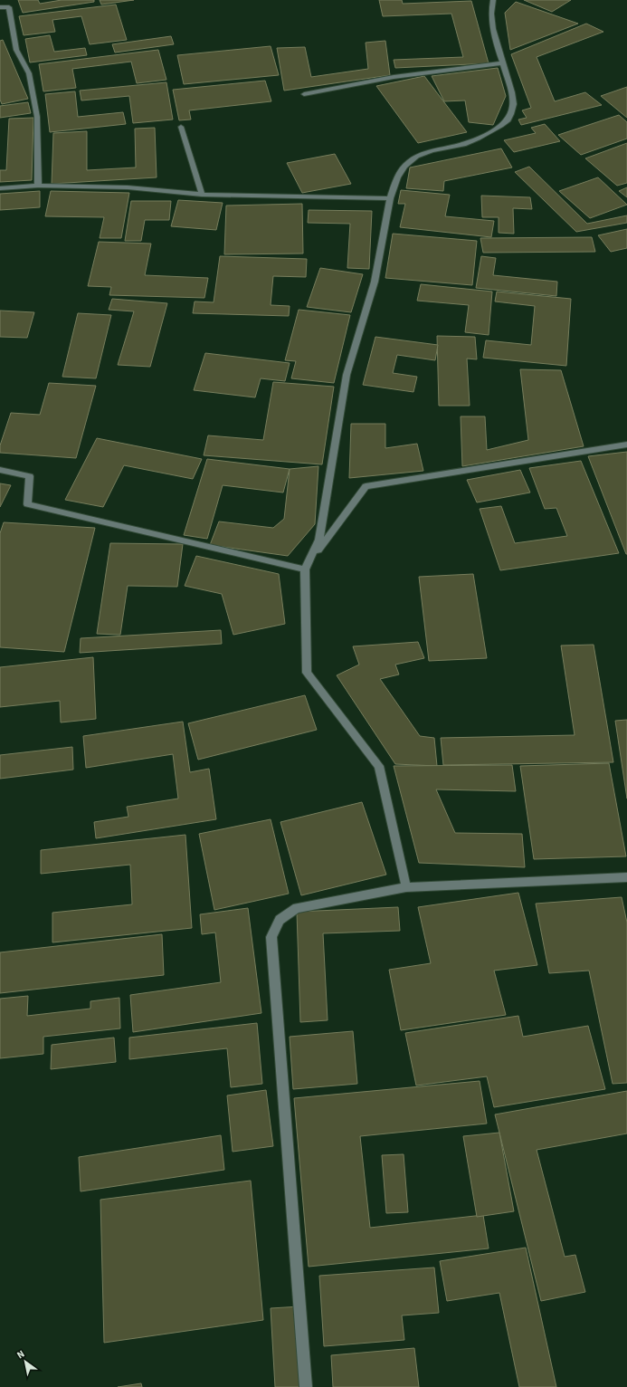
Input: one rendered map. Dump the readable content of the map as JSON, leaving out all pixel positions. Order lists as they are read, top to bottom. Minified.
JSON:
{"north":"top left"}
